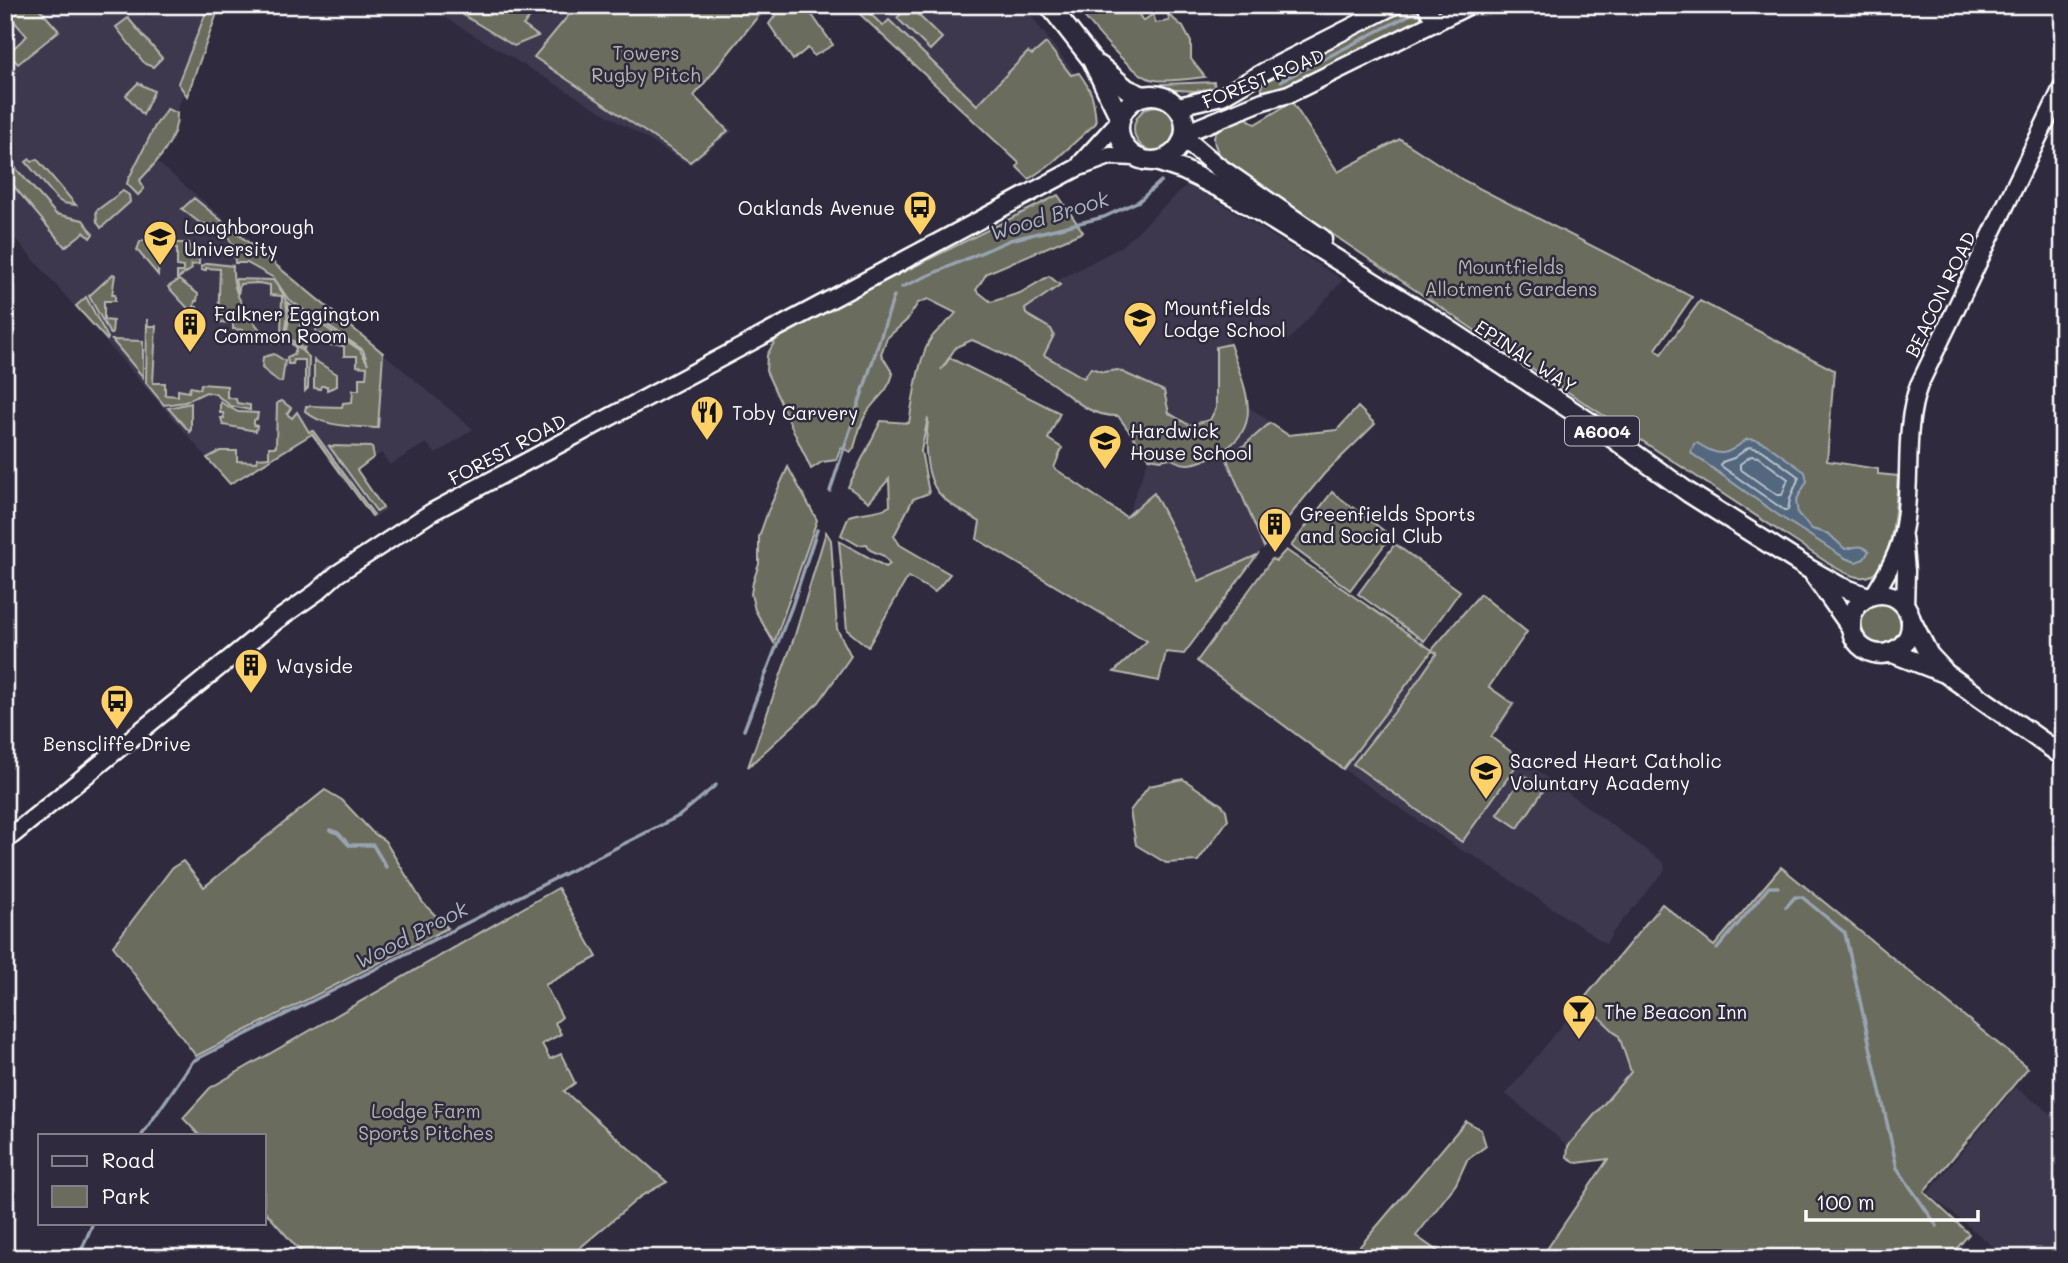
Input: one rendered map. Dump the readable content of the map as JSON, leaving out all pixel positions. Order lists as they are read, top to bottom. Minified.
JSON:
{"streets":{"main road":["EPINAL WAY","A6004"],"street":["FOREST ROAD","BEACON ROAD"]},"crossings":[["FOREST ROAD","EPINAL WAY"],["FOREST ROAD","A6004"],["BEACON ROAD","EPINAL WAY"],["EPINAL WAY","A6004"]],"water":["Wood Brook"],"parks":["Towers Rugby Pitch","Mountfields Allotment Gardens","Lodge Farm Sports Pitches"],"places":{"bus stop":["Oaklands Avenue","Benscliffe Drive"],"school or university":["Loughborough University","Mountfields Lodge School","Hardwick House School","Sacred Heart Catholic Voluntary Academy"],"building":["Falkner Eggington Common Room","Greenfields Sports and Social Club","Wayside"],"restaurant":["Toby Carvery"],"bar":["The Beacon Inn"]},"legend":["Road","Park"],"scale_bar":"100 m"}
